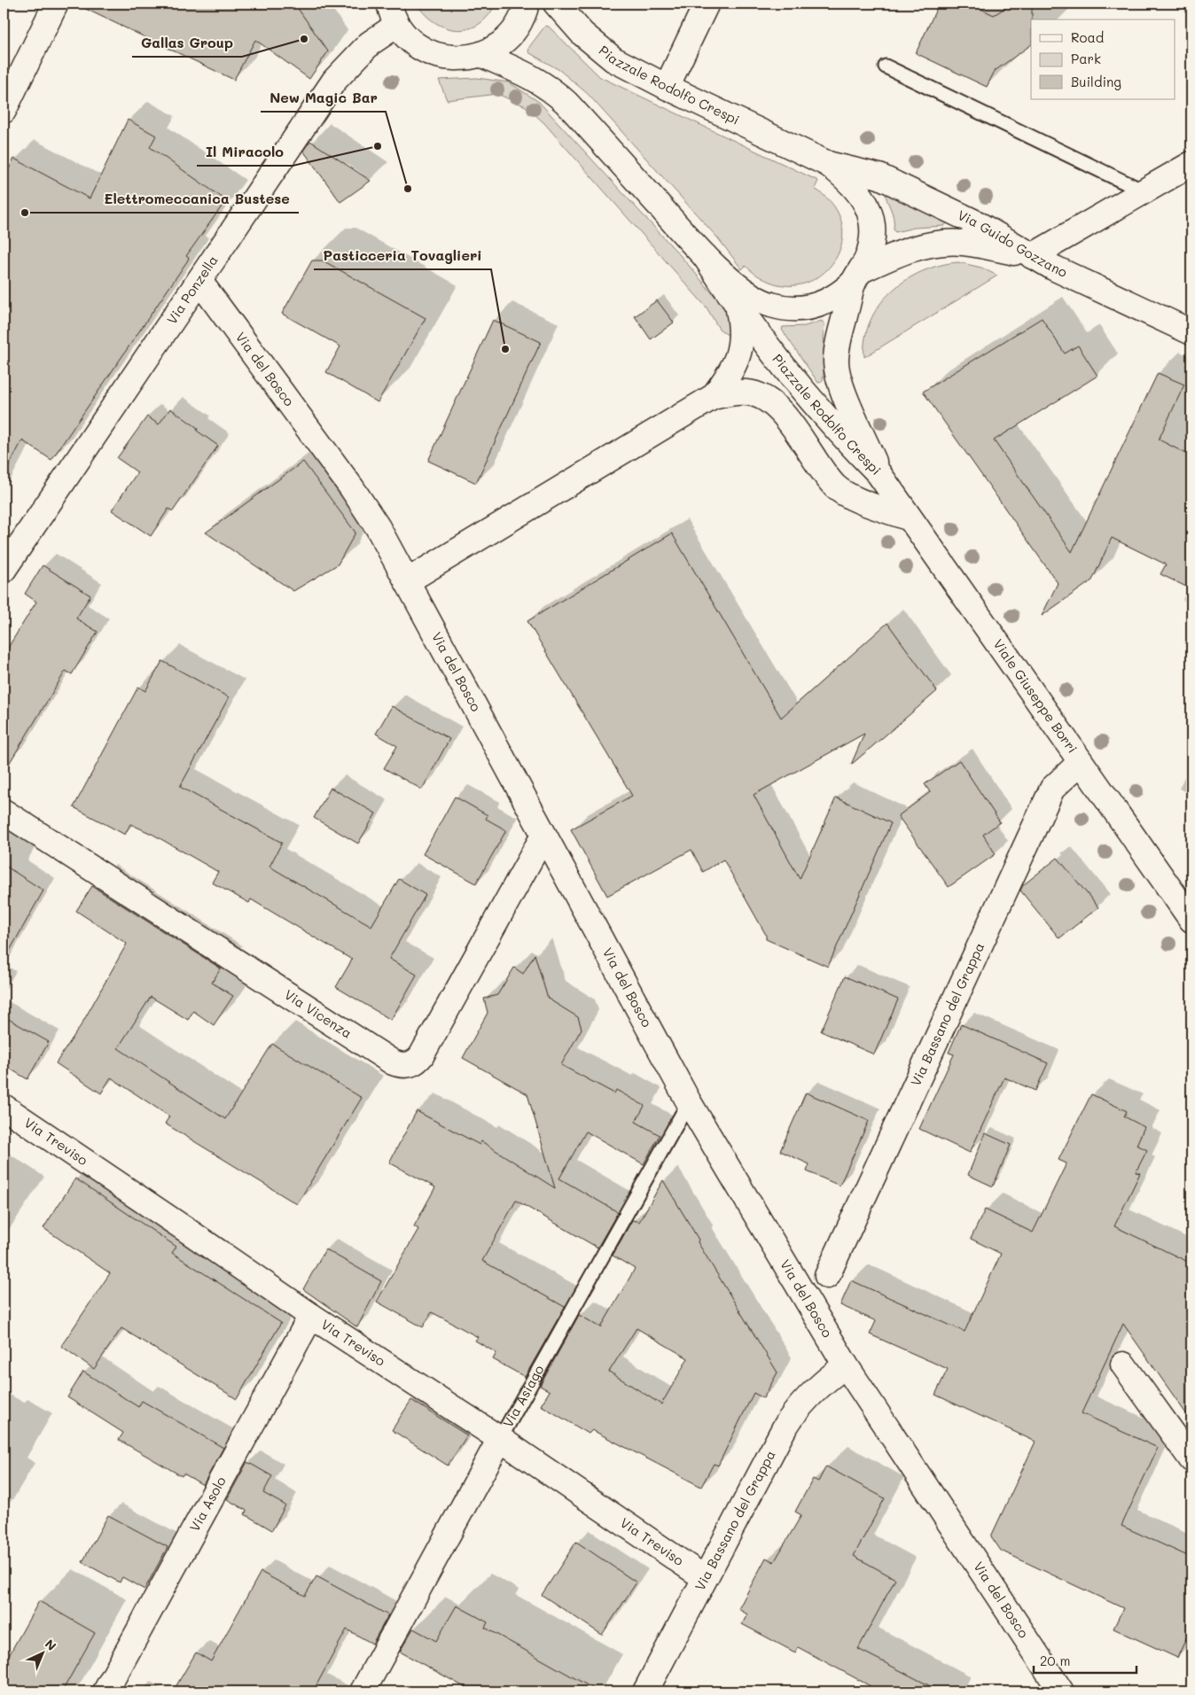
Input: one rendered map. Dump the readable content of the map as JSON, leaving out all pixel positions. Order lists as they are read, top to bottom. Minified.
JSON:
{"streets":{"street":["Piazzale Rodolfo Crespi","Via Guido Gozzano","Via Ponzella","Via del Bosco","Viale Giuseppe Borri","Via Vicenza","Via Bassano del Grappa","Via Treviso","Via Asiago","Via Asolo"]},"crossings":[["Piazzale Rodolfo Crespi","Via Guido Gozzano"],["Piazzale Rodolfo Crespi","Viale Giuseppe Borri"],["Via Ponzella","Via del Bosco"],["Via del Bosco","Via Vicenza"],["Via del Bosco","Via Bassano del Grappa"],["Via del Bosco","Via Asiago"],["Viale Giuseppe Borri","Via Bassano del Grappa"],["Via Bassano del Grappa","Via Treviso"],["Via Treviso","Via Asiago"],["Via Treviso","Via Asolo"]],"places":["Gallas Group","Il Miracolo","New Magic Bar","Elettromeccanica Bustese","Pasticceria Tovaglieri"],"legend":["Road","Park","Building"],"scale_bar":"20 m","north":"top right"}
